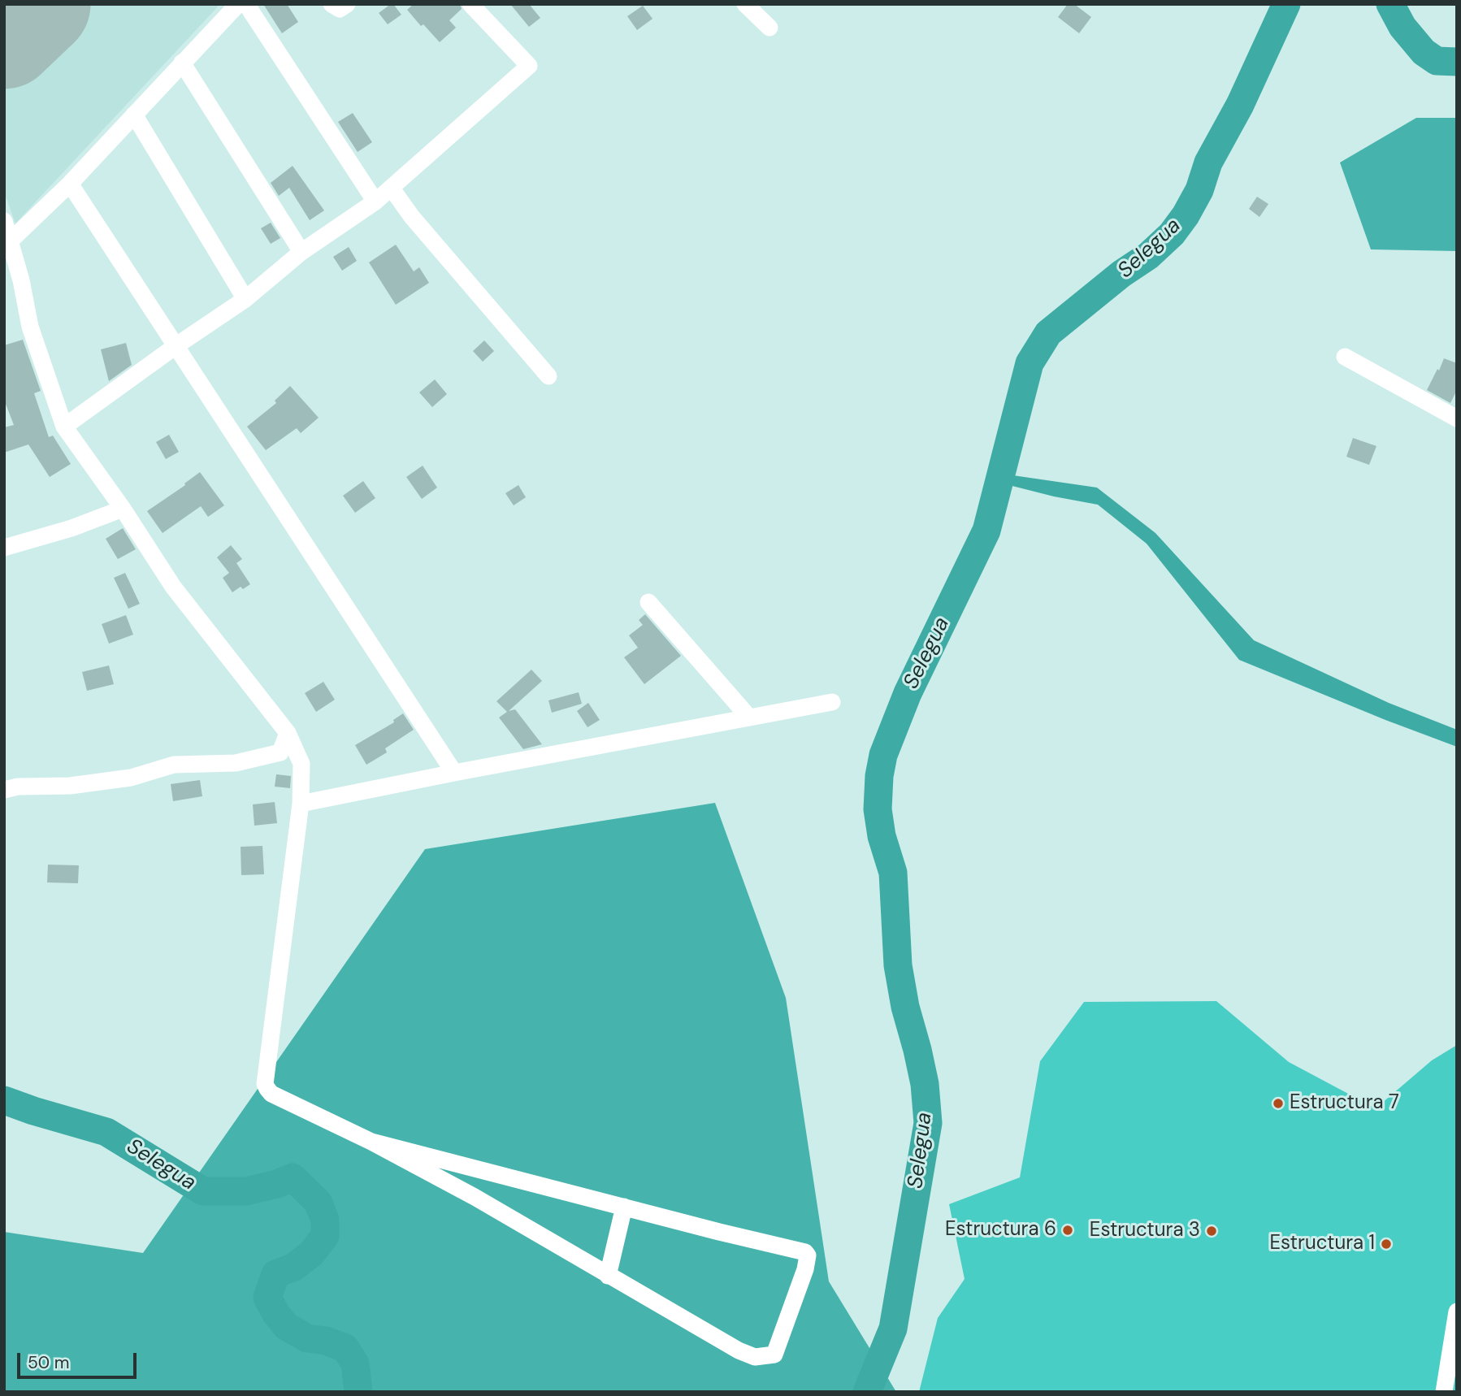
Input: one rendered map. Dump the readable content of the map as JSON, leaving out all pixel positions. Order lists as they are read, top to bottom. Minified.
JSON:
{"water":["Selegua"],"places":["Estructura 7","Estructura 6","Estructura 3","Estructura 1"],"scale_bar":"50 m"}
